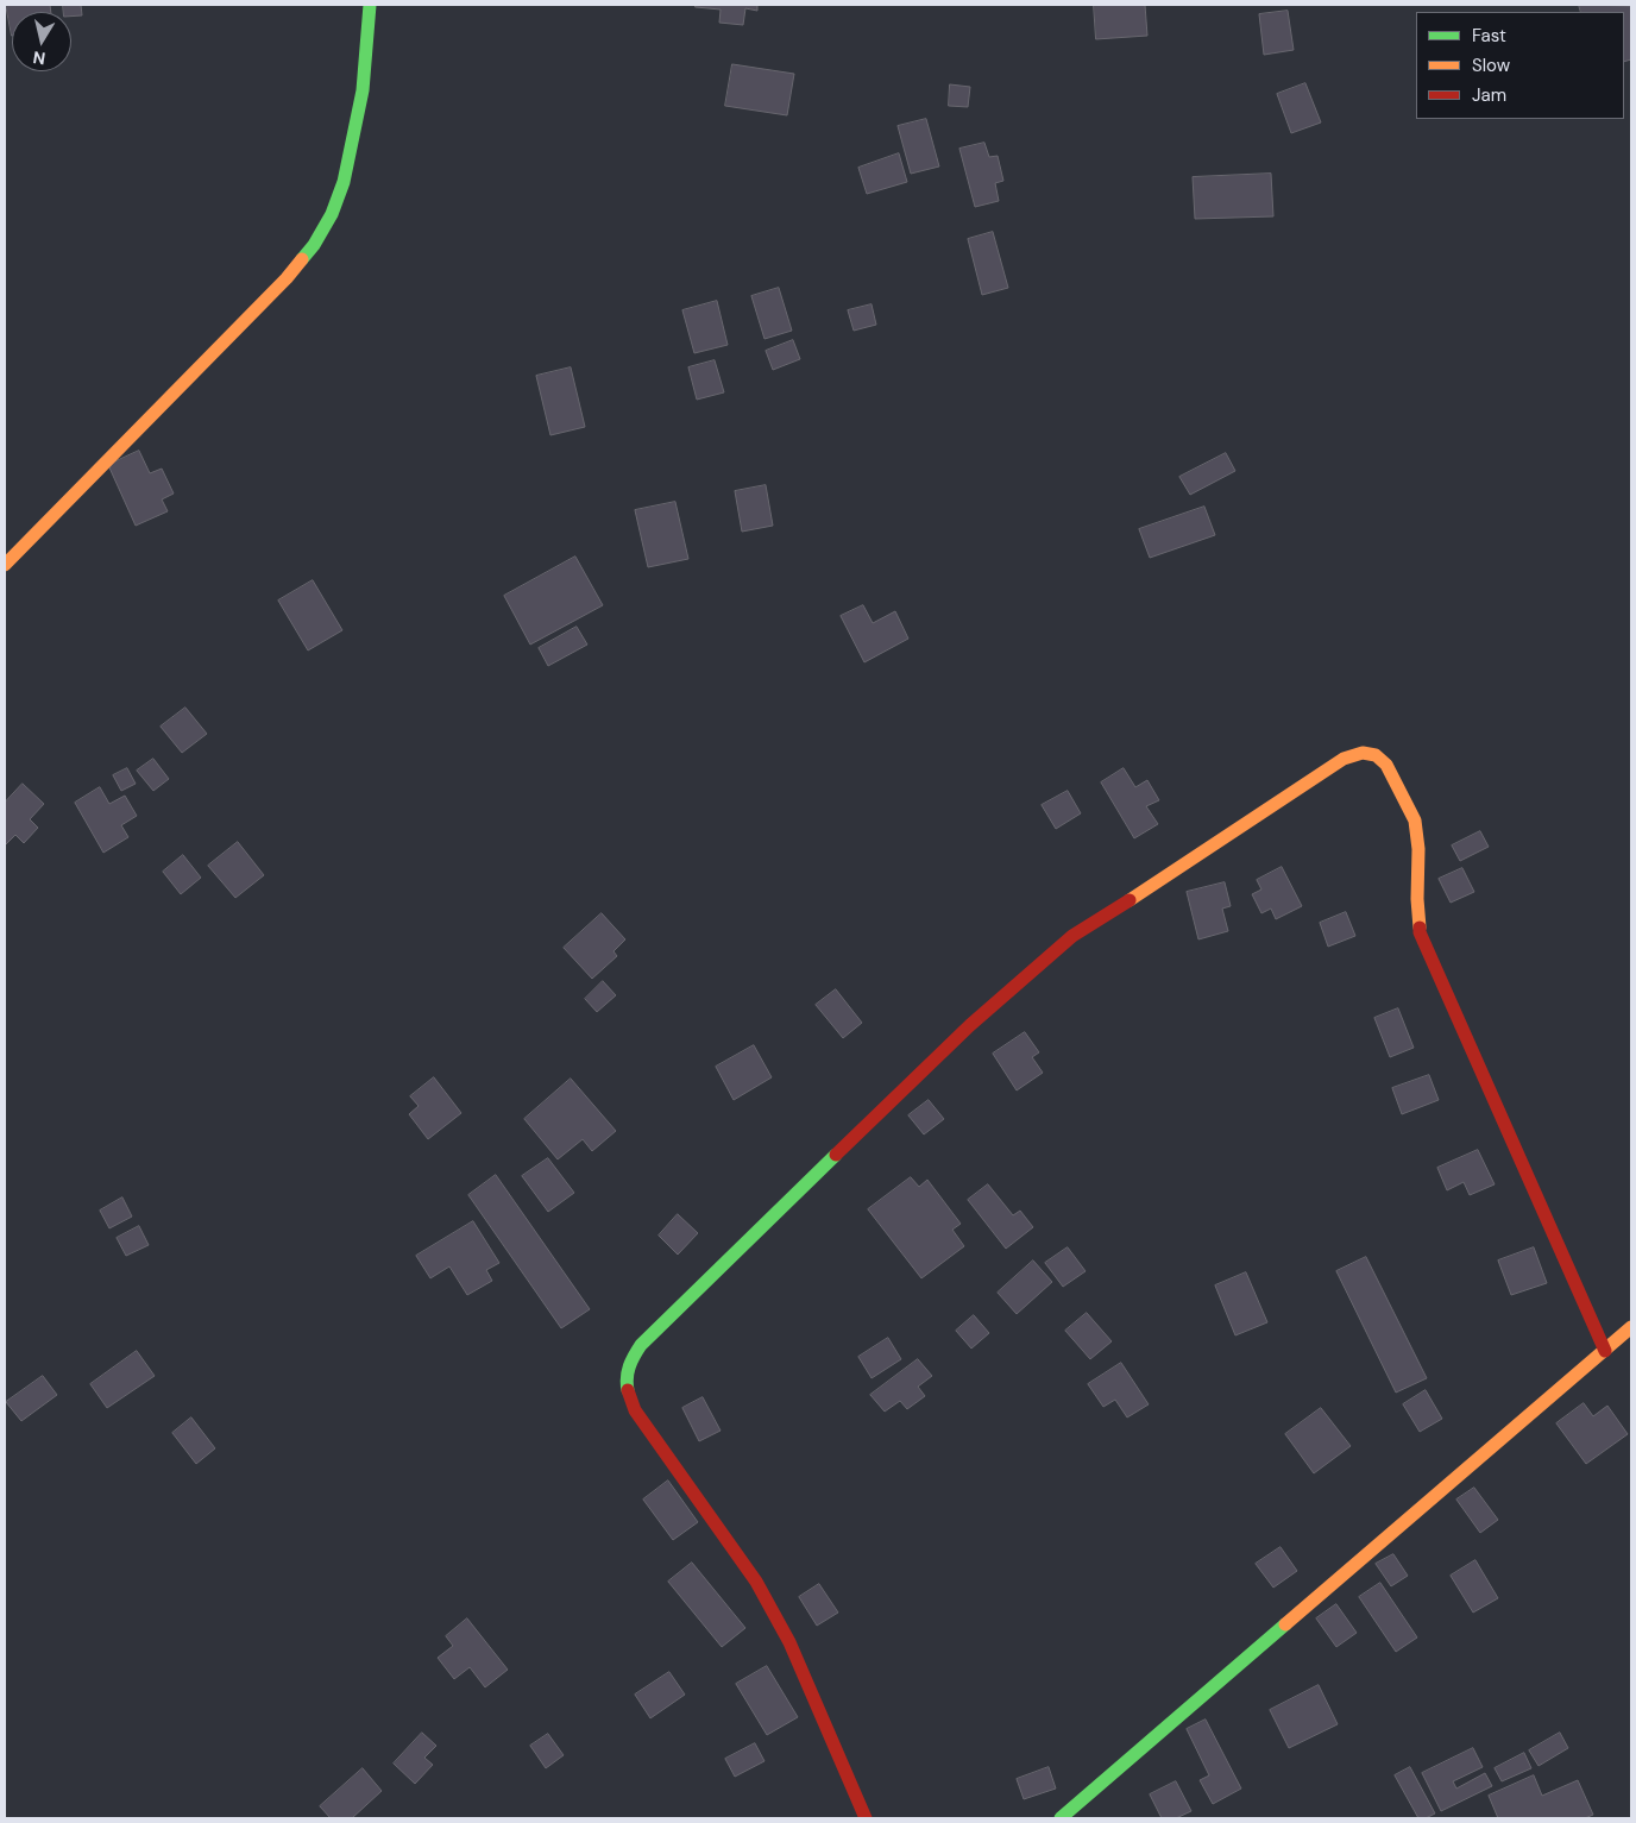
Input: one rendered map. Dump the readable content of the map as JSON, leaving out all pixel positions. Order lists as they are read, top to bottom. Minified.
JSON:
{"legend":["Fast","Slow","Jam"],"north":"bottom"}
